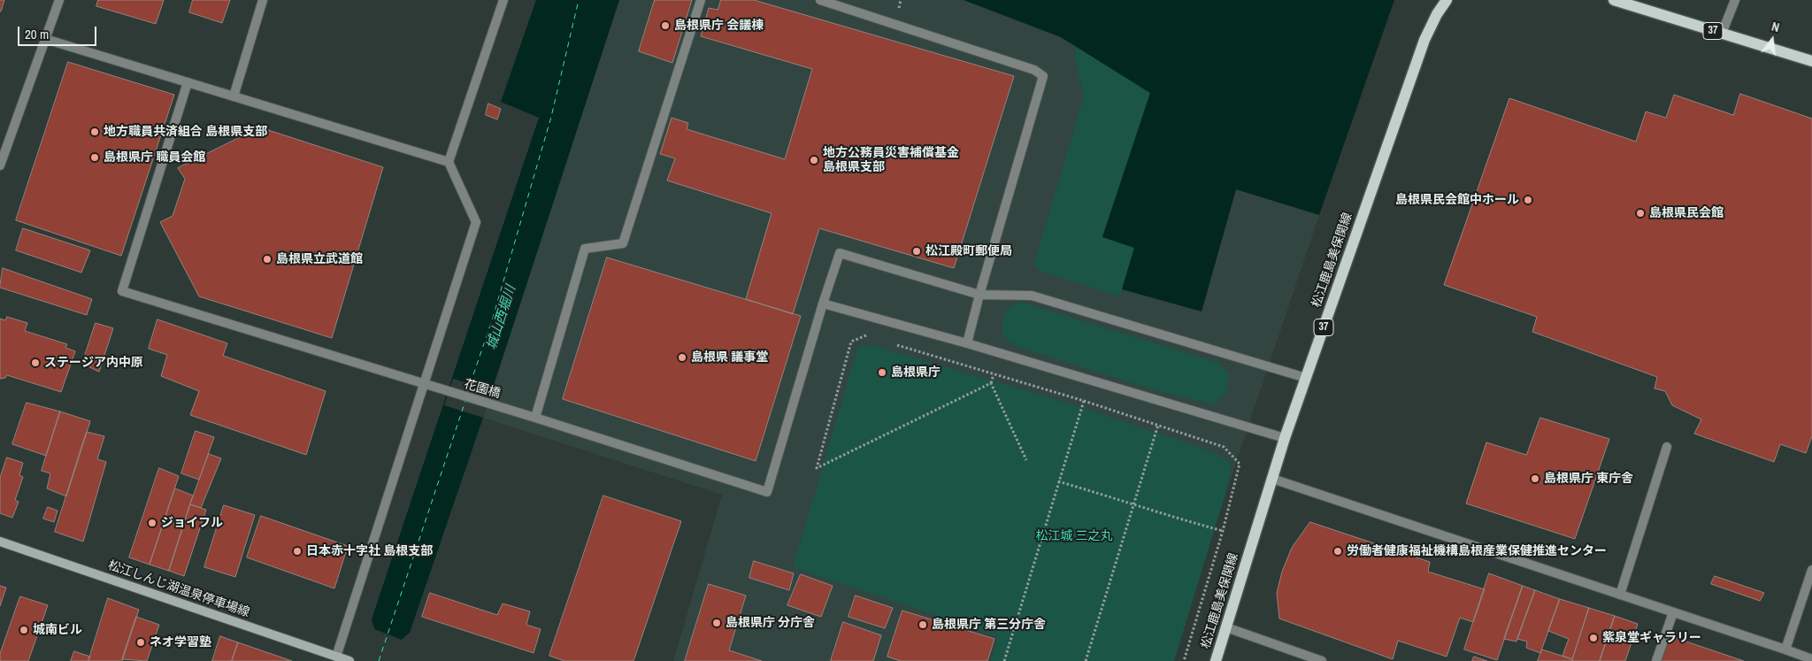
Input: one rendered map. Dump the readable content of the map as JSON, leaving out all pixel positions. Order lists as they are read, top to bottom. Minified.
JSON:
{"streets":{"main road":["37","松江鹿島美保関線","松江しんじ湖温泉停車場線"],"street":["花園橋"]},"water":["城山西堀川"],"parks":["松江城 三之丸"],"places":["島根県庁 会議棟","地方職員共済組合 島根県支部","島根県庁 職員会館","地方公務員災害補償基金 島根県支部","島根県民会館中ホール","島根県民会館","松江殿町郵便局","島根県立武道館","島根県 議事堂","ステージア内中原","島根県庁","島根県庁 東庁舎","ジョイフル","日本赤十字社 島根支部","労働者健康福祉機構島根産業保健推進センター","島根県庁 分庁舎","島根県庁 第三分庁舎","城南ビル","紫泉堂ギャラリー","ネオ学習塾"],"scale_bar":"20 m","north":"top"}
